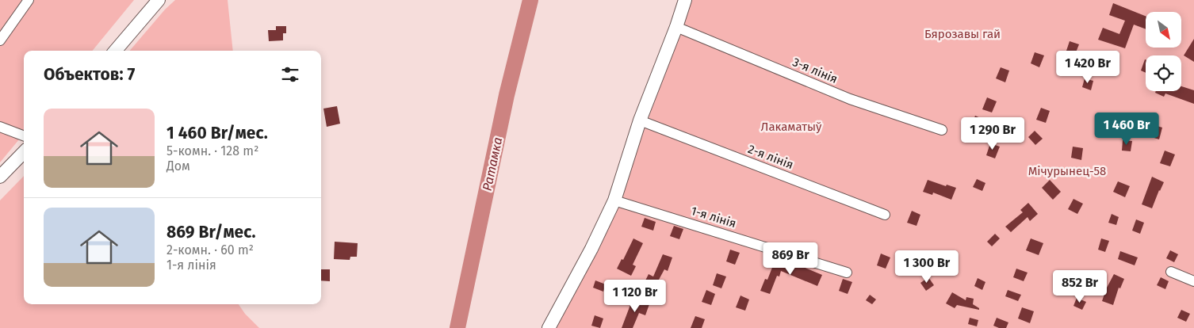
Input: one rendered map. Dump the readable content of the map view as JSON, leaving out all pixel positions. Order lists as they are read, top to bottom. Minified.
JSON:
{"streets":{"street":["3-я лінія","2-я лінія","1-я лінія"]},"water":["Ратамка"],"parks":["Бярозавы гай","Лакаматыў","Мічурынец-58"],"north":"bottom right","page":{"price":["1 420 Br","1 460 Br","1 290 Br","869 Br","1 300 Br","852 Br","1 120 Br"],"heading":"Объектов: 7","list":[{"name":"1 460 Br/мес.","note":"5-комн. · 128 m² · Дом"},{"name":"869 Br/мес.","note":"2-комн. · 60 m² · 1-я лінія"}]}}
